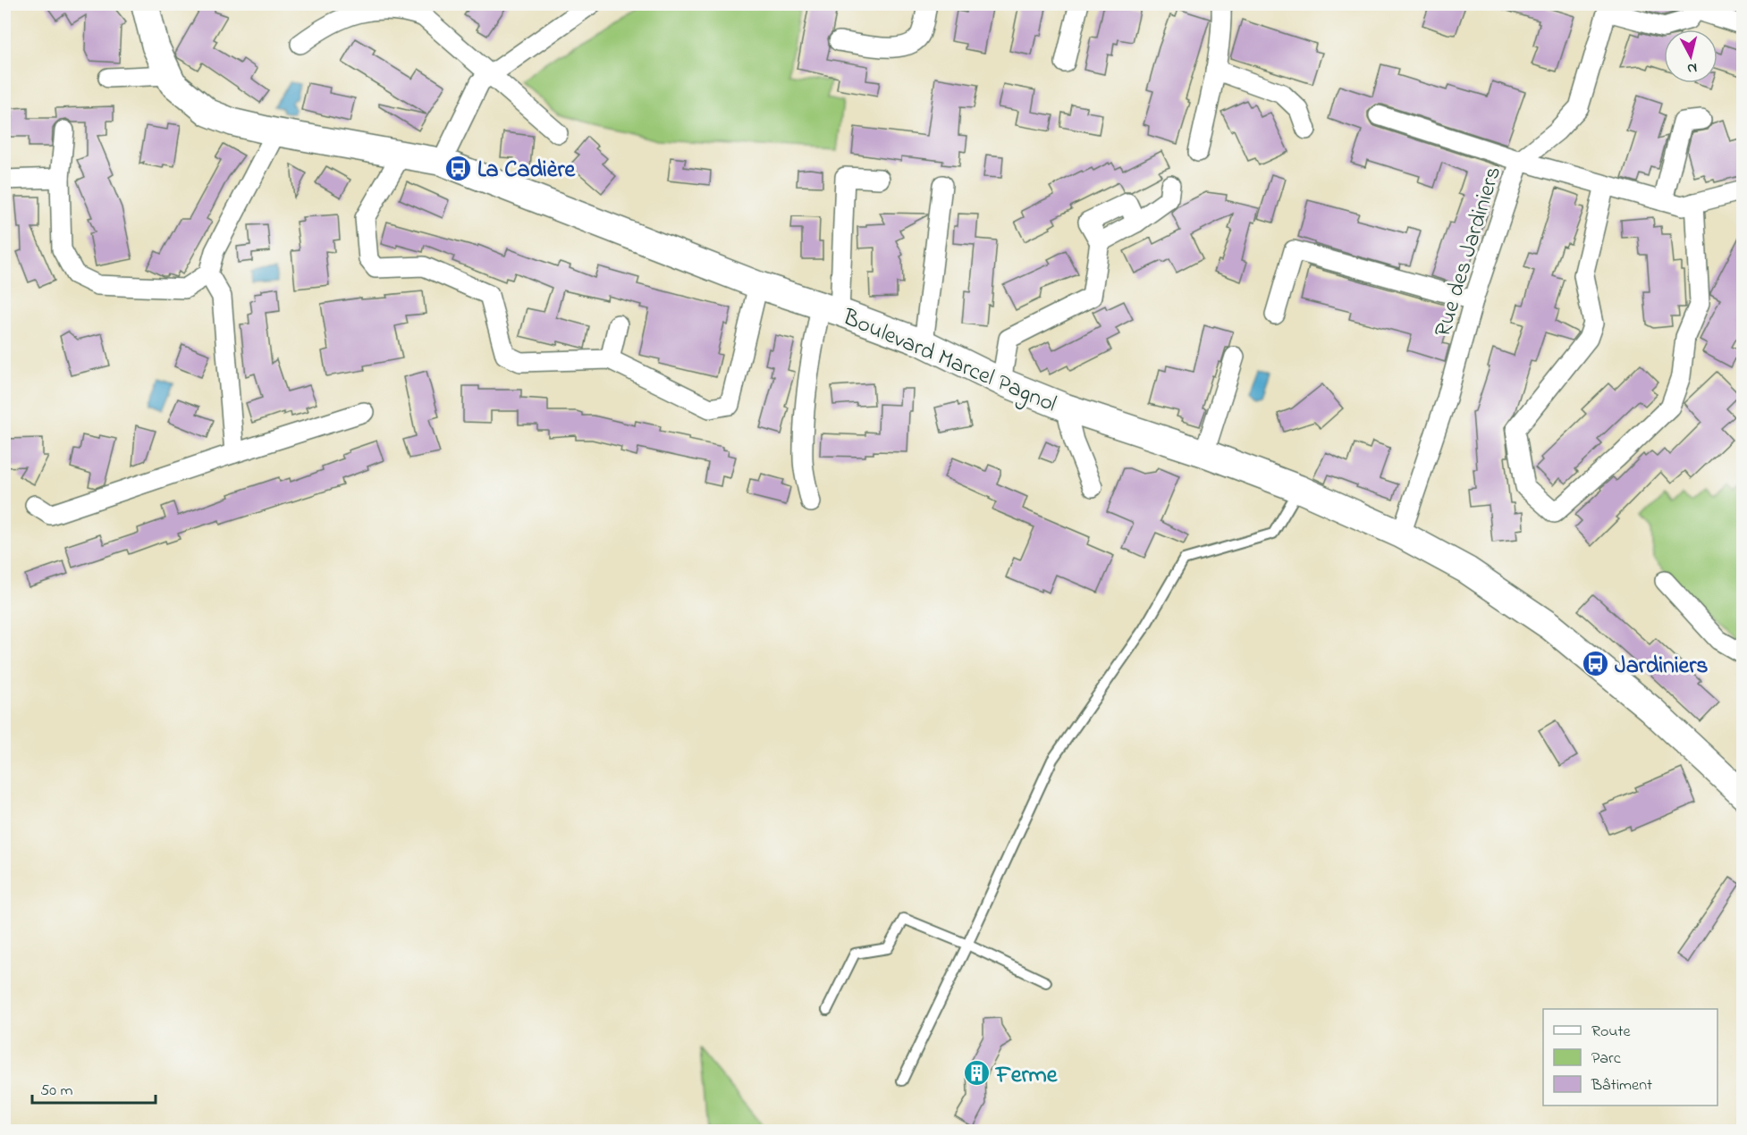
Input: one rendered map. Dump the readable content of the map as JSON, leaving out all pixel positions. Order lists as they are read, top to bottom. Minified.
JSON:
{"streets":{"street":["Rue des Jardiniers","Boulevard Marcel Pagnol"]},"crossings":[["Rue des Jardiniers","Boulevard Marcel Pagnol"]],"places":{"bus stop":["La Cadière","Jardiniers"],"building":["Ferme"]},"legend":["Route","Parc","Bâtiment"],"scale_bar":"50 m","north":"bottom"}
